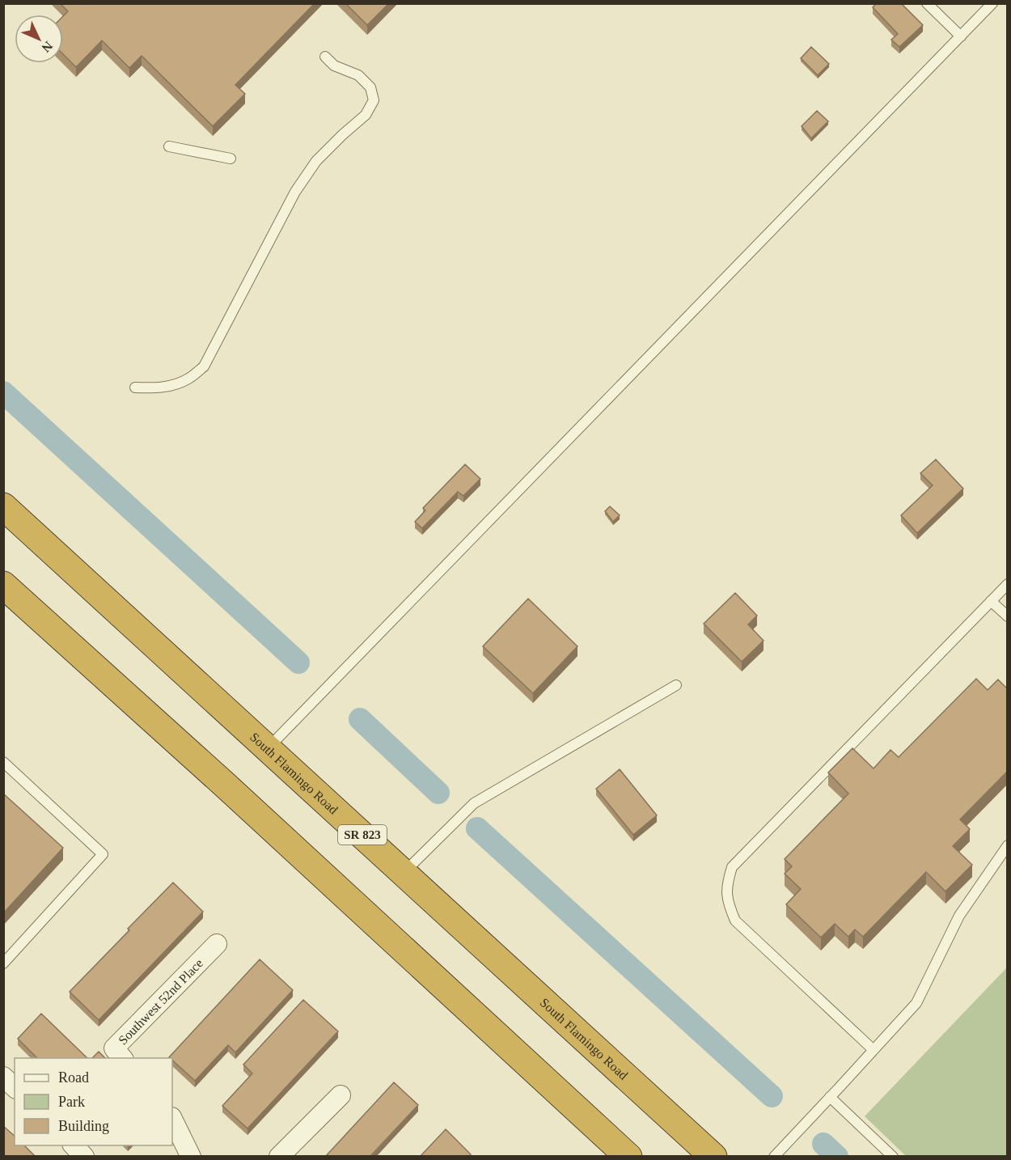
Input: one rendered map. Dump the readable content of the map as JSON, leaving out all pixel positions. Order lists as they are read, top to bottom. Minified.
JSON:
{"streets":{"highway":["South Flamingo Road","SR 823"],"street":["Southwest 52nd Place"]},"legend":["Road","Park","Building"],"north":"bottom right"}
